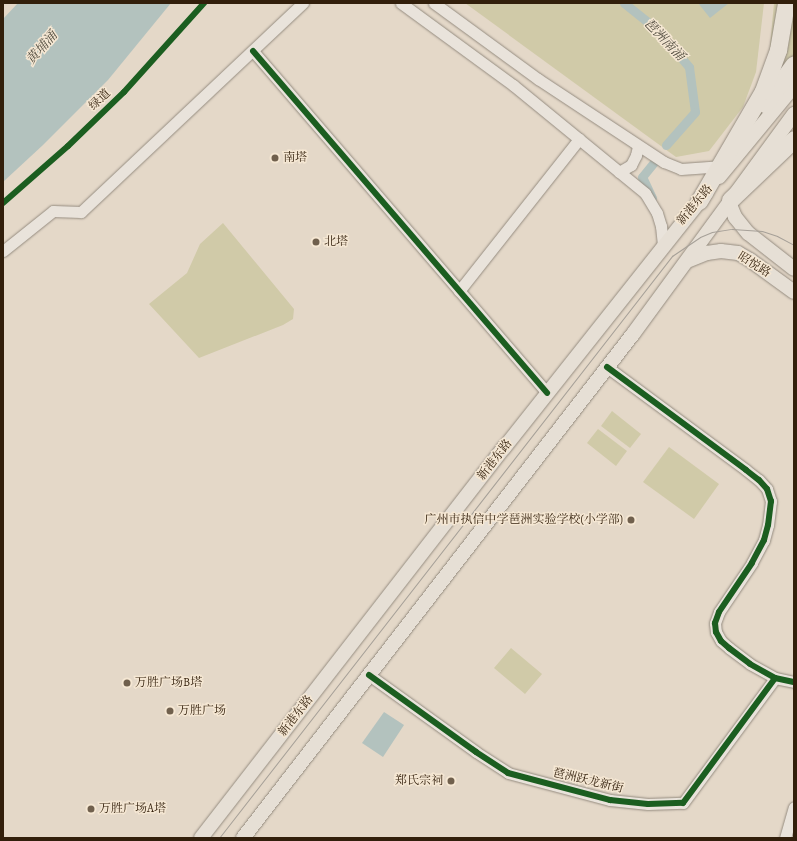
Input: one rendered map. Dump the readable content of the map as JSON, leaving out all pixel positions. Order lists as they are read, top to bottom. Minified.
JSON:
{"streets":{"main road":["新港东路","昭悦路"],"street":["琶洲跃龙新街"],"cycle path":["绿道"]},"crossings":[["新港东路","昭悦路"],["新港东路","琶洲跃龙新街"]],"water":["琶洲南涌","黄埔涌"],"places":["南塔","北塔","广州市执信中学琶洲实验学校(小学部)","万胜广场B塔","万胜广场","郑氏宗祠","万胜广场A塔"]}
